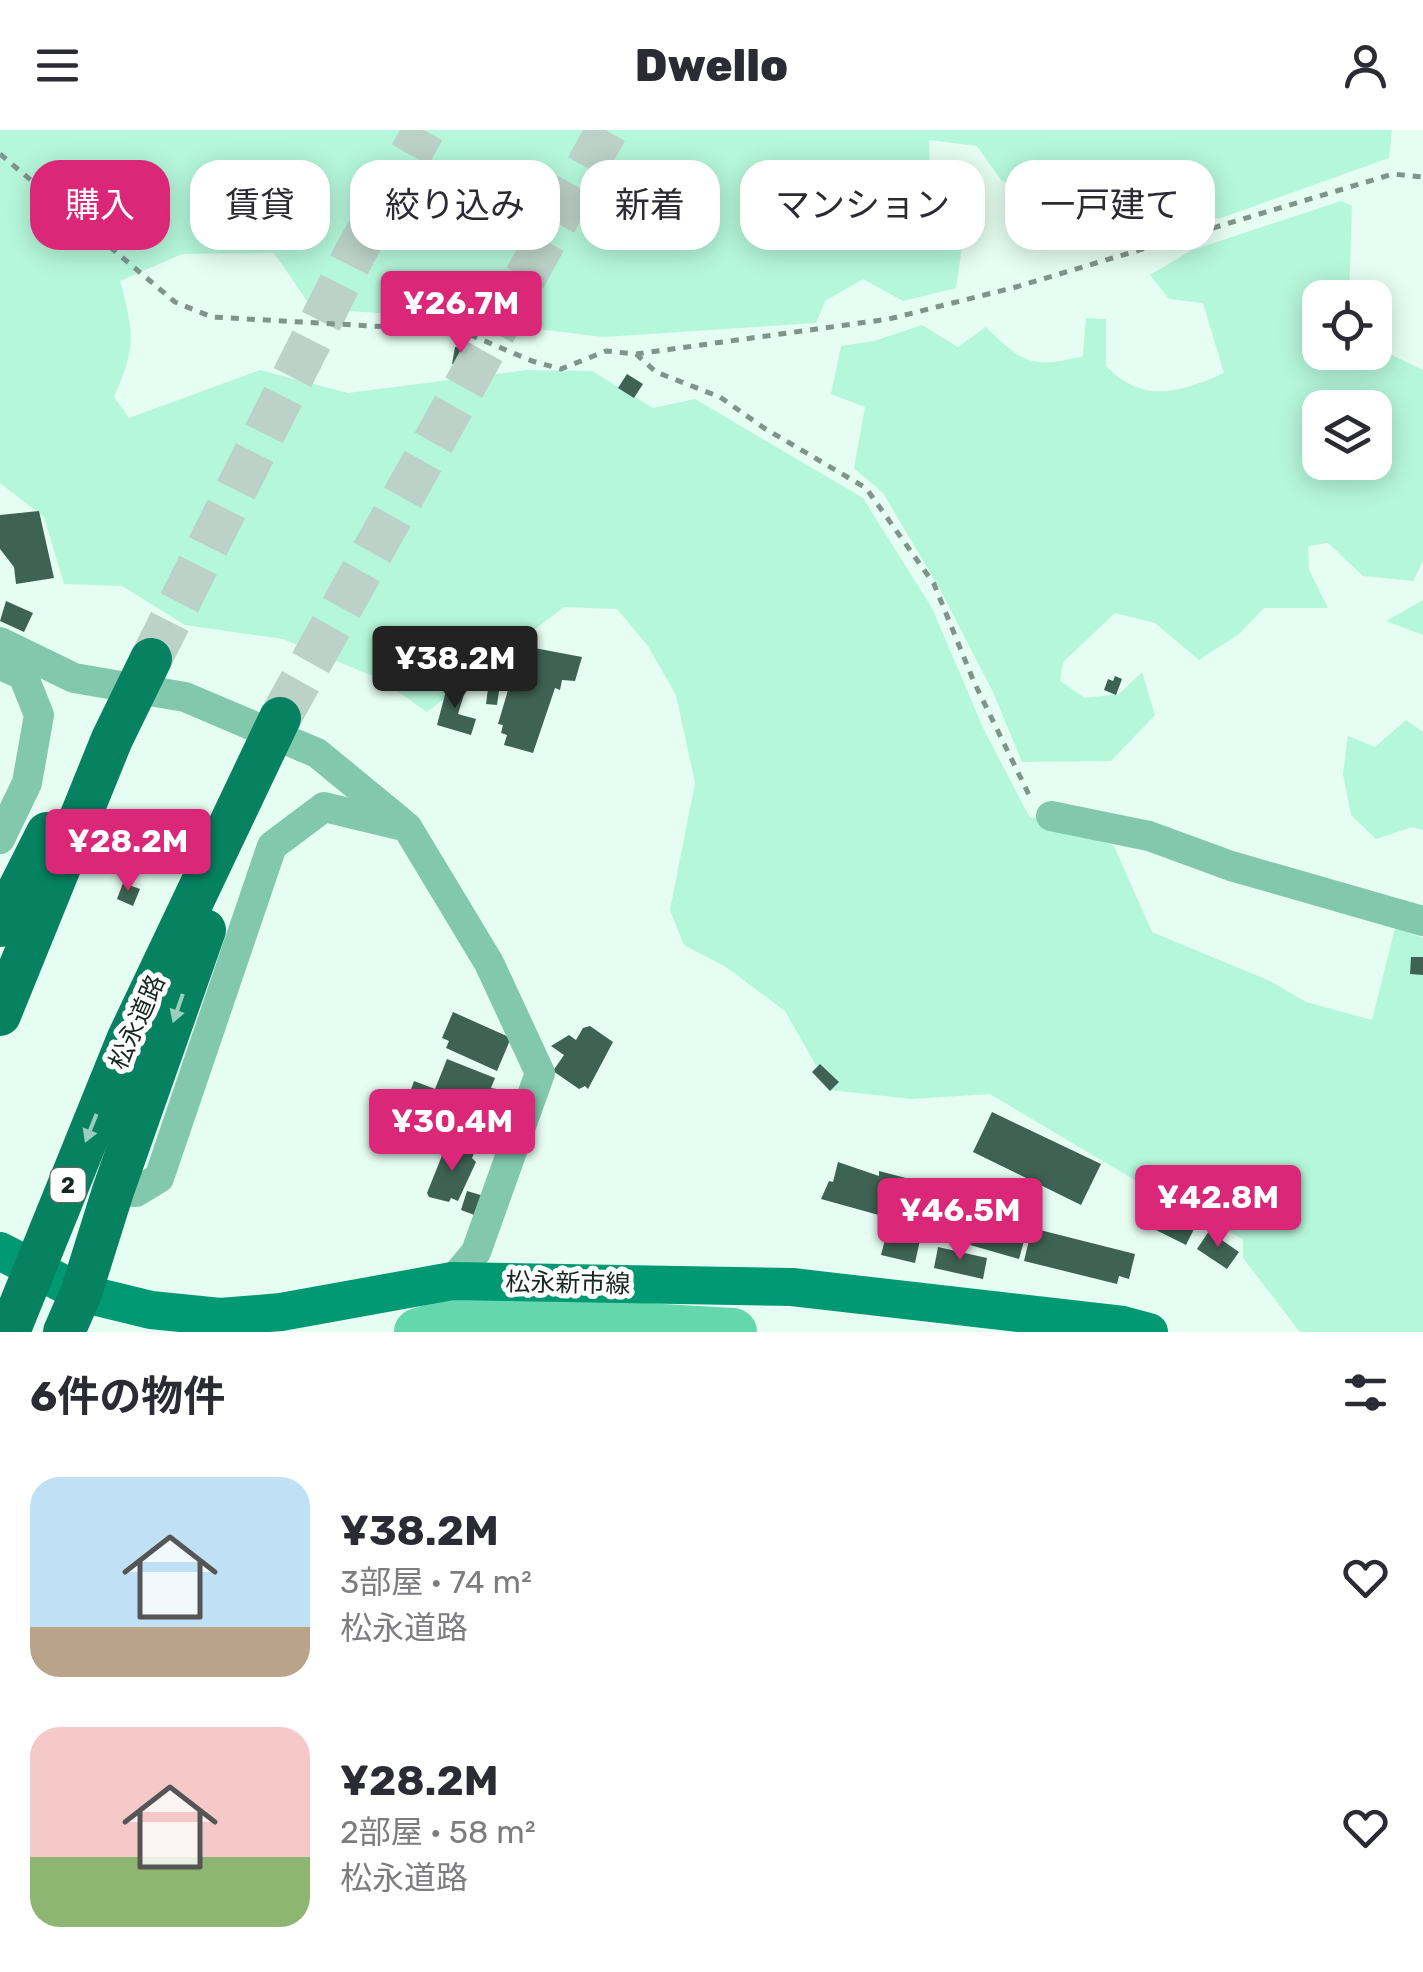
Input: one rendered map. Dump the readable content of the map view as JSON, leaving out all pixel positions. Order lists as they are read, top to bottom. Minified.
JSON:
{"streets":{"highway":["松永道路","2"],"main road":["松永新市線"]},"page":{"header":"Dwello","chip":["購入","賃貸","絞り込み","新着","マンション","一戸建て"],"price":["¥26.7M","¥38.2M","¥28.2M","¥30.4M","¥42.8M","¥46.5M"],"heading":"6件の物件","list":[{"name":"¥38.2M","note":"3部屋 · 74 m² · 松永道路"},{"name":"¥28.2M","note":"2部屋 · 58 m² · 松永道路"}]}}
